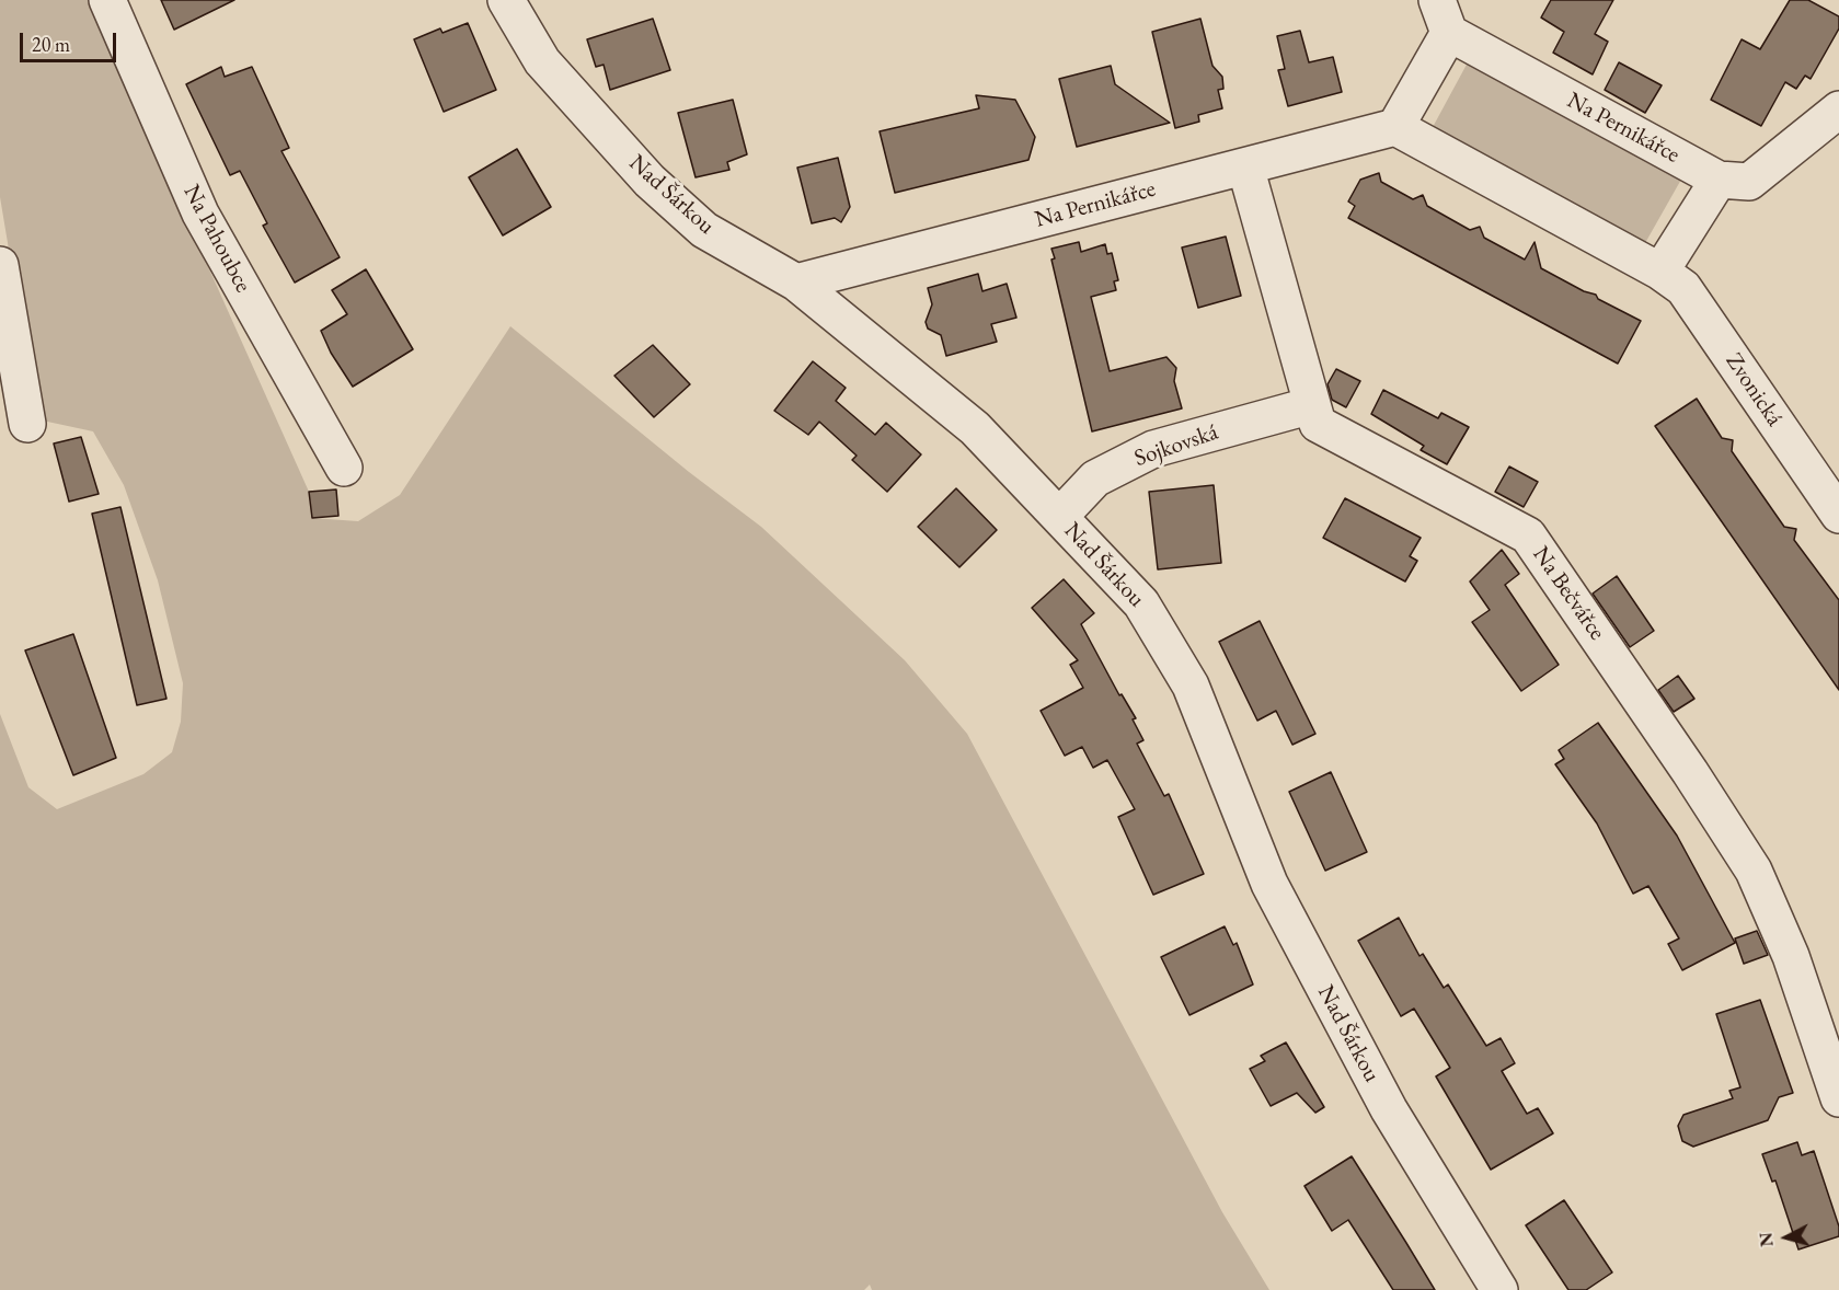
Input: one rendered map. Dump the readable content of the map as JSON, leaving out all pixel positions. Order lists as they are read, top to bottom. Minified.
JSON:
{"streets":{"street":["Na Pernikářce","Nad Šárkou","Na Pahoubce","Zvonická","Sojkovská","Na Bečvářce"]},"crossings":[["Na Pernikářce","Nad Šárkou"],["Na Pernikářce","Na Bečvářce"],["Nad Šárkou","Sojkovská"],["Sojkovská","Na Bečvářce"]],"scale_bar":"20 m","north":"left"}
